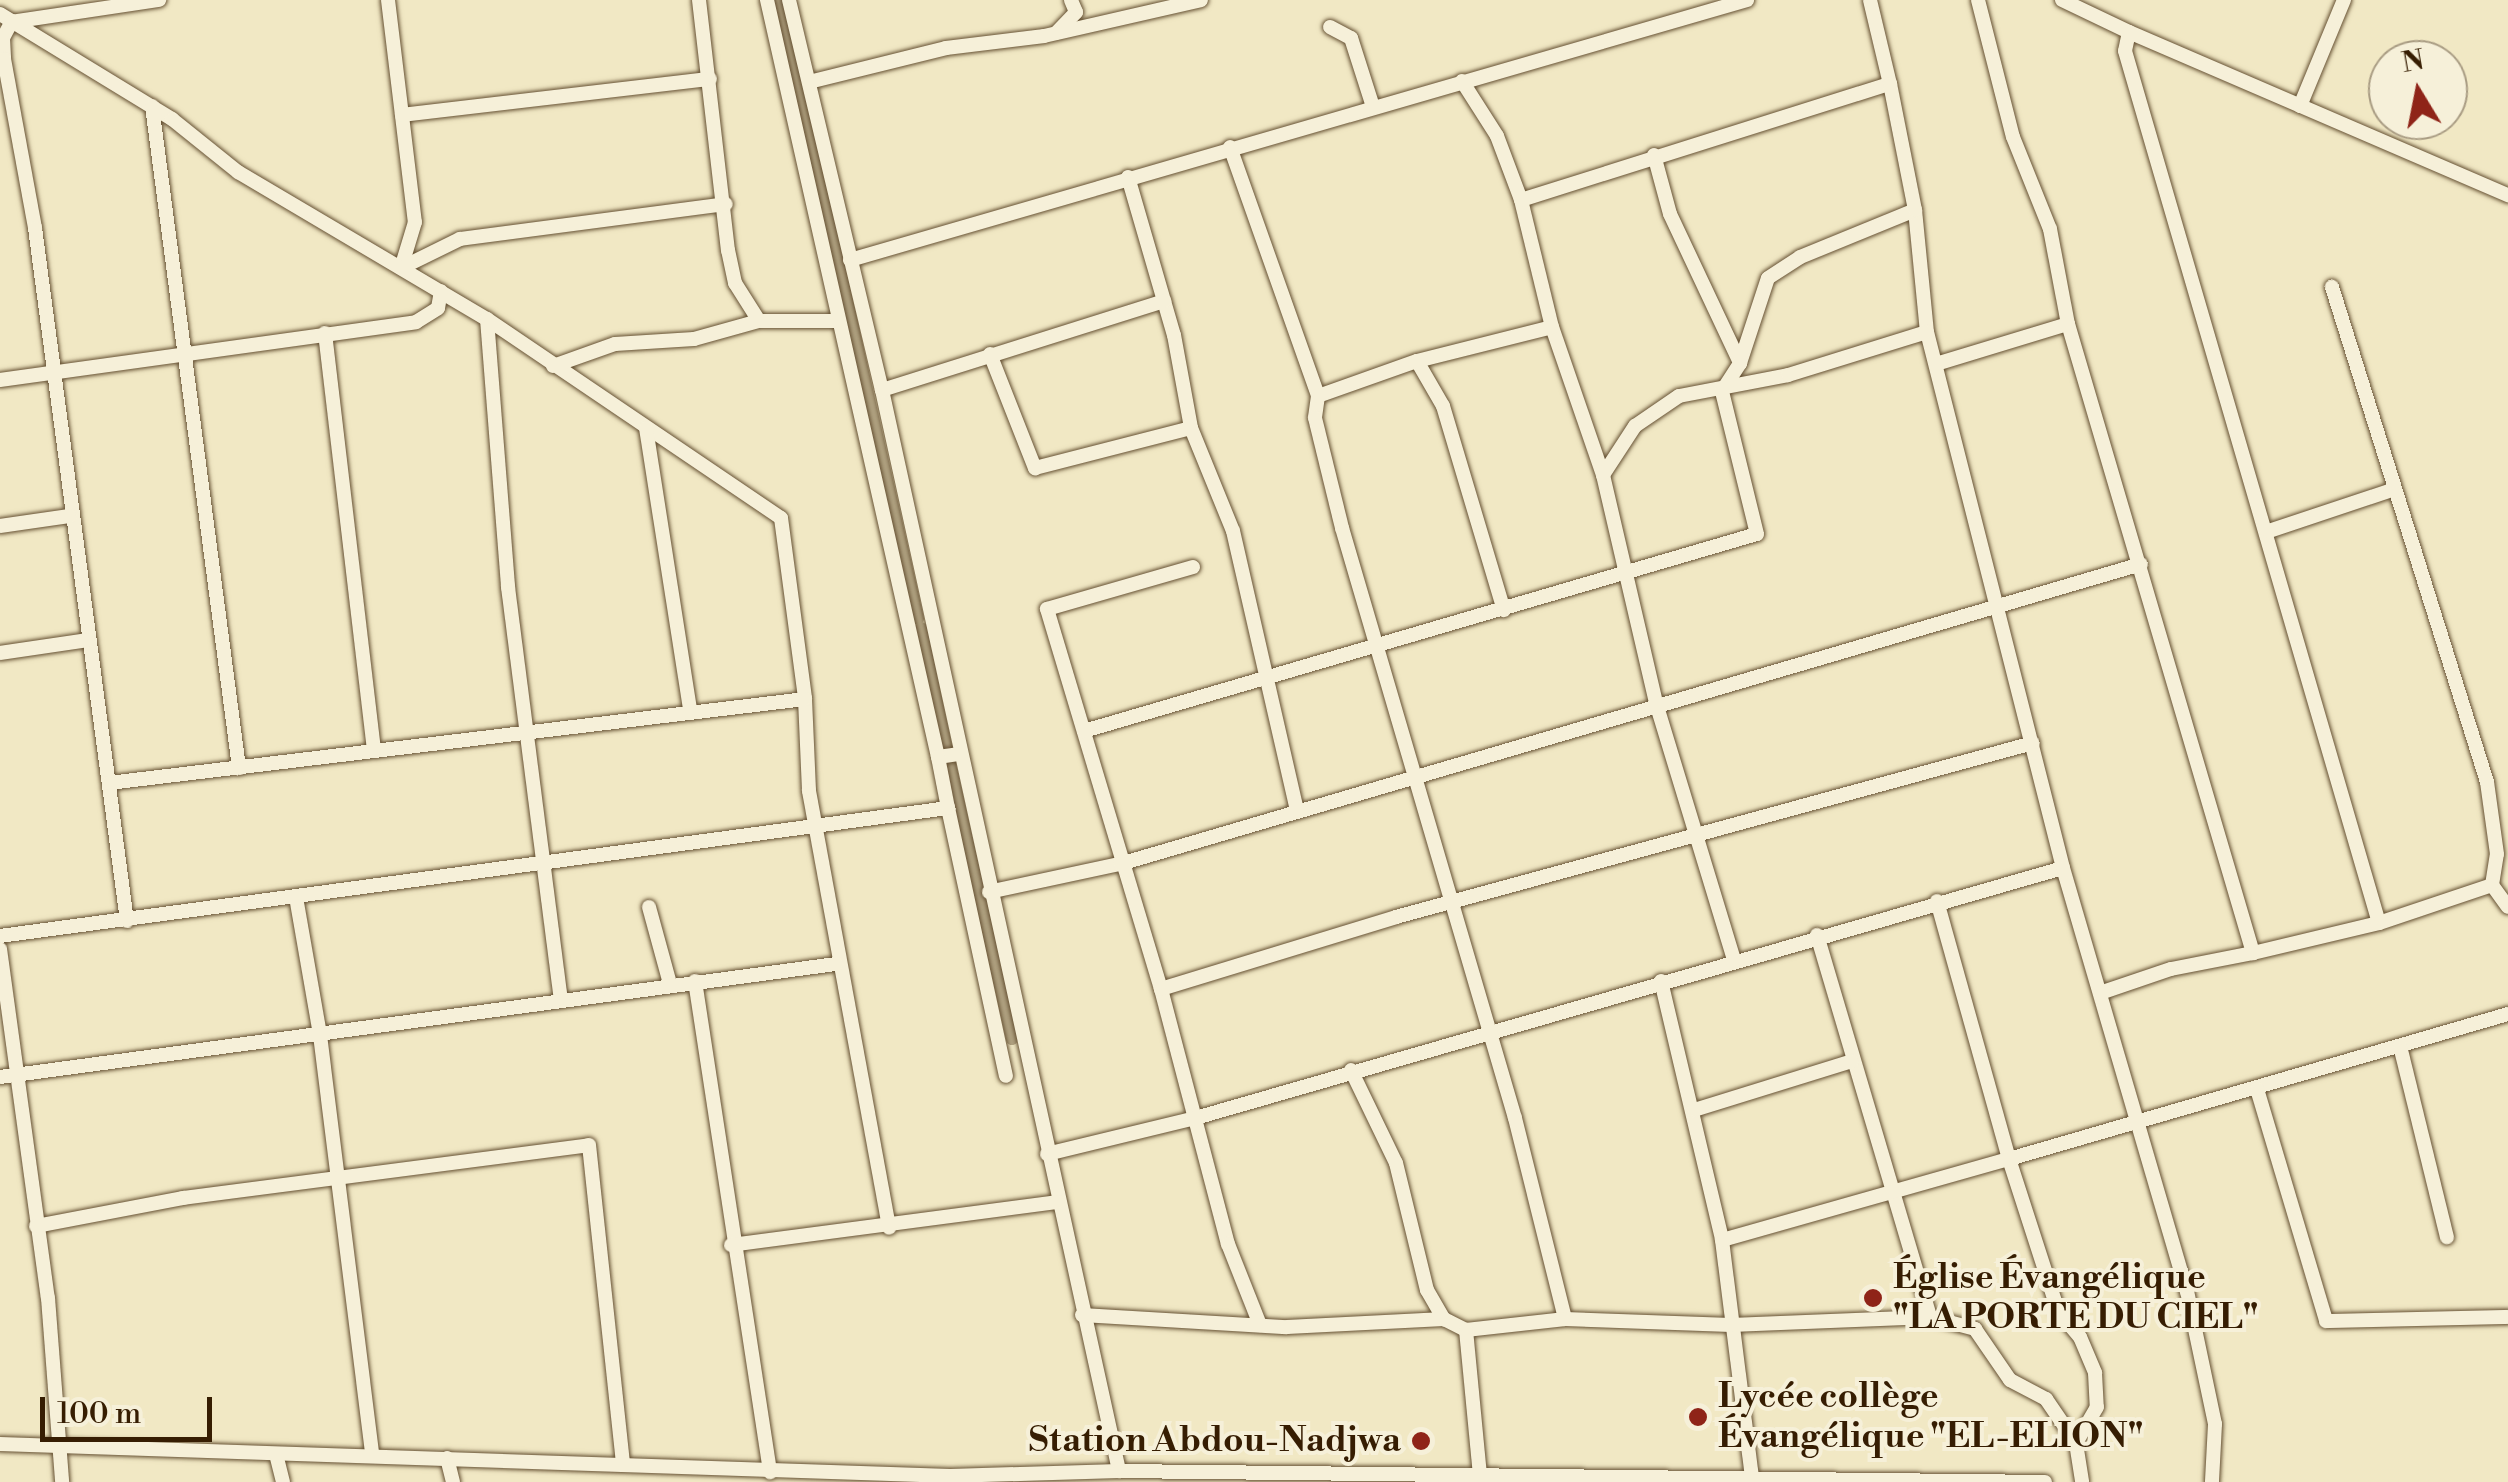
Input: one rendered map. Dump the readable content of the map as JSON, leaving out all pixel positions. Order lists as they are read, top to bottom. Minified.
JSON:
{"places":["Église Évangélique \"LA PORTE DU CIEL\"","Lycée collège Évangélique \"EL-ELION\"","Station Abdou-Nadjwa"],"scale_bar":"100 m","north":"top"}
